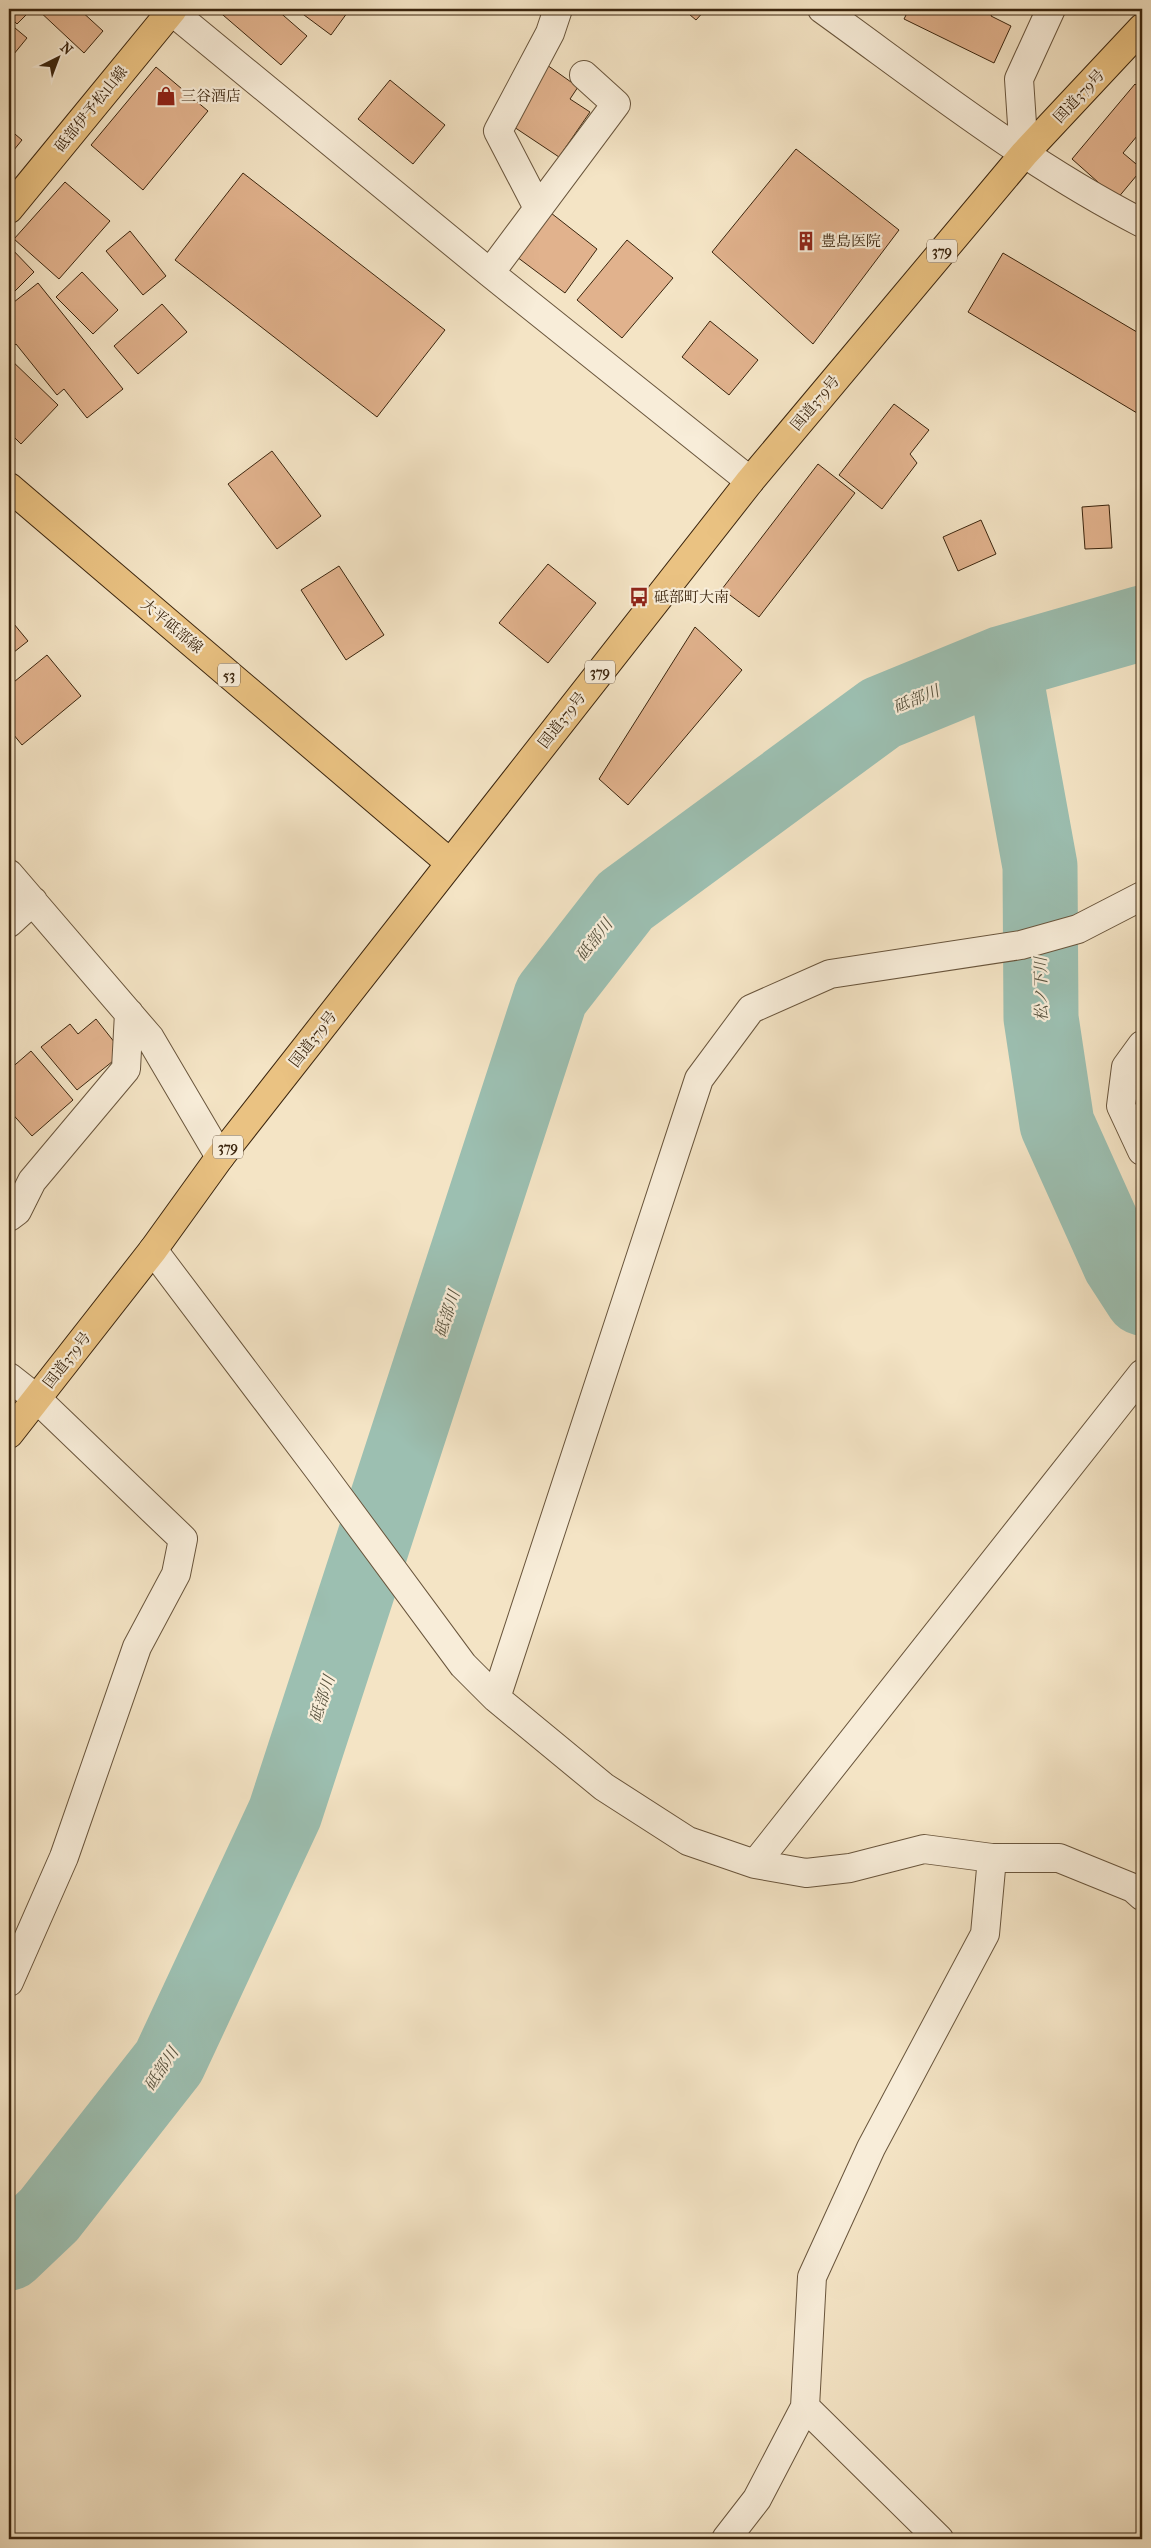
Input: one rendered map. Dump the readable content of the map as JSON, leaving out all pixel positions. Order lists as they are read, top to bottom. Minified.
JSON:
{"streets":{"main road":["国道379号","砥部伊予松山線","379","大平砥部線","53"]},"crossings":[["国道379号","大平砥部線"]],"water":["砥部川","松ノ下川"],"places":{"shop":["三谷酒店"],"building":["豊島医院"],"bus stop":["砥部町大南"]},"north":"top right"}
